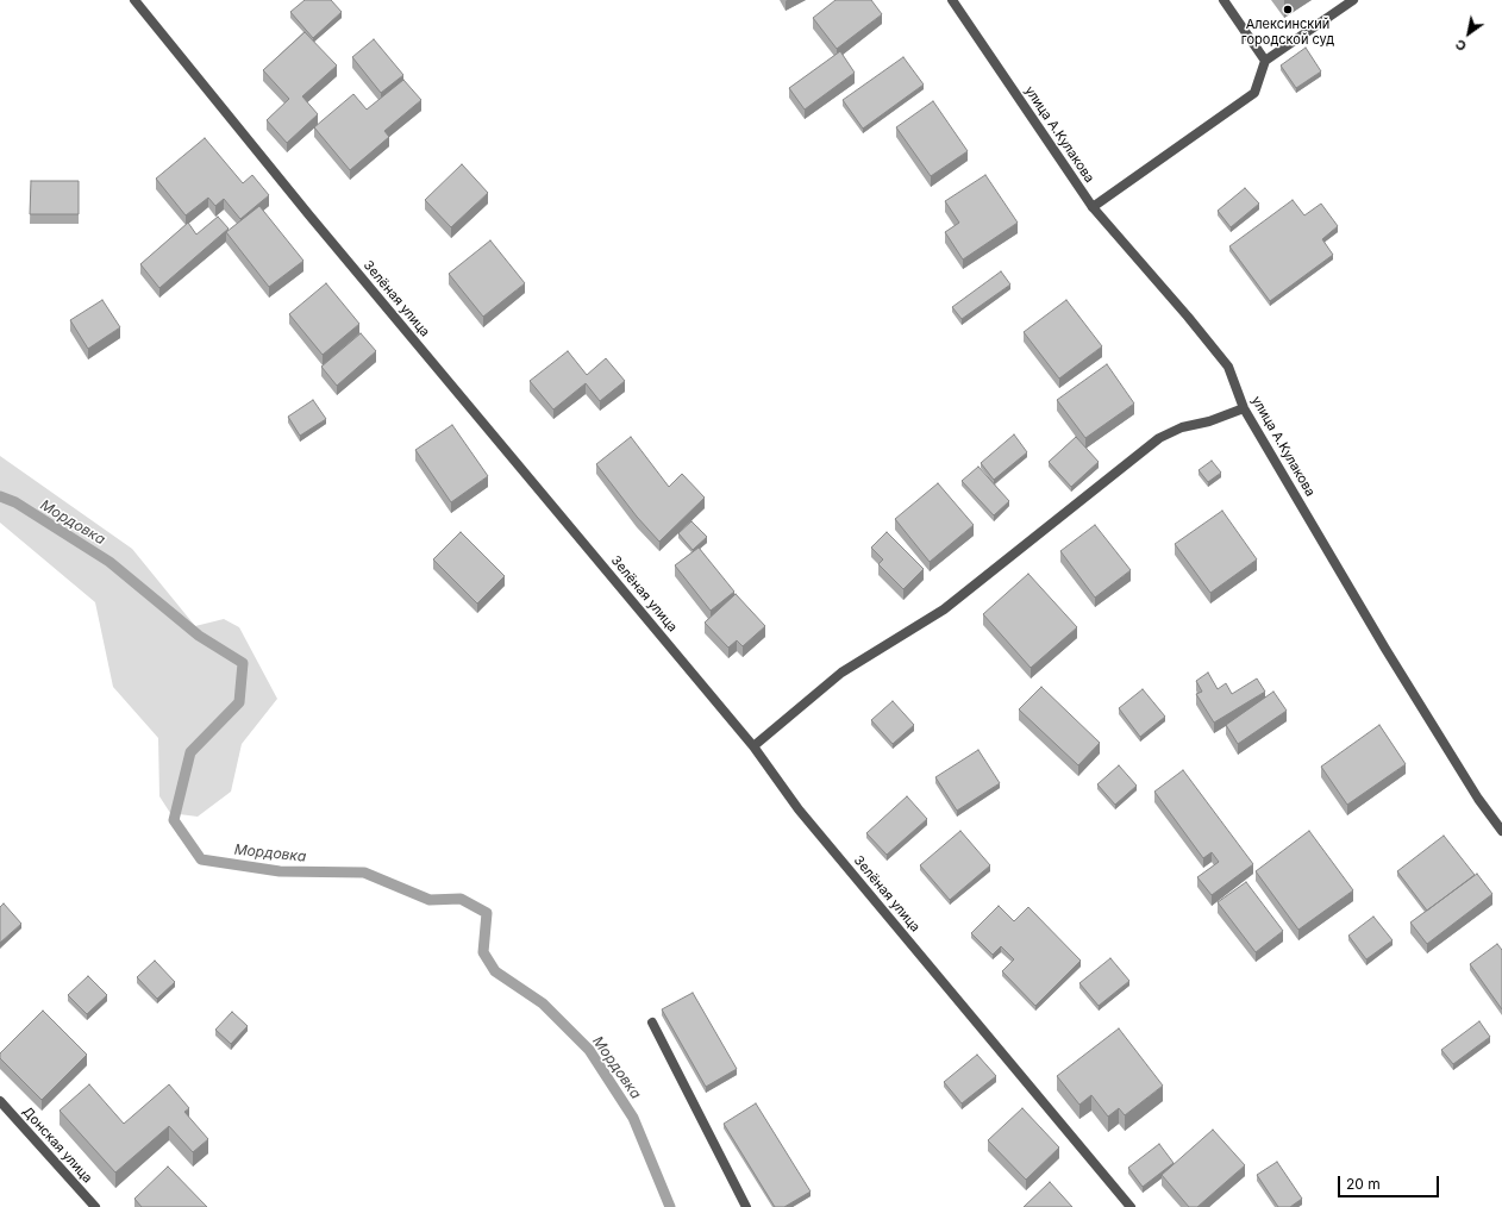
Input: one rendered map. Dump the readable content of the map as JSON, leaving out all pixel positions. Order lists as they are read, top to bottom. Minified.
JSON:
{"streets":{"street":["улица А.Кулакова","Зелёная улица","Донская улица"]},"water":["Мордовка"],"places":["Алексинский городской суд"],"scale_bar":"20 m","north":"bottom left"}
